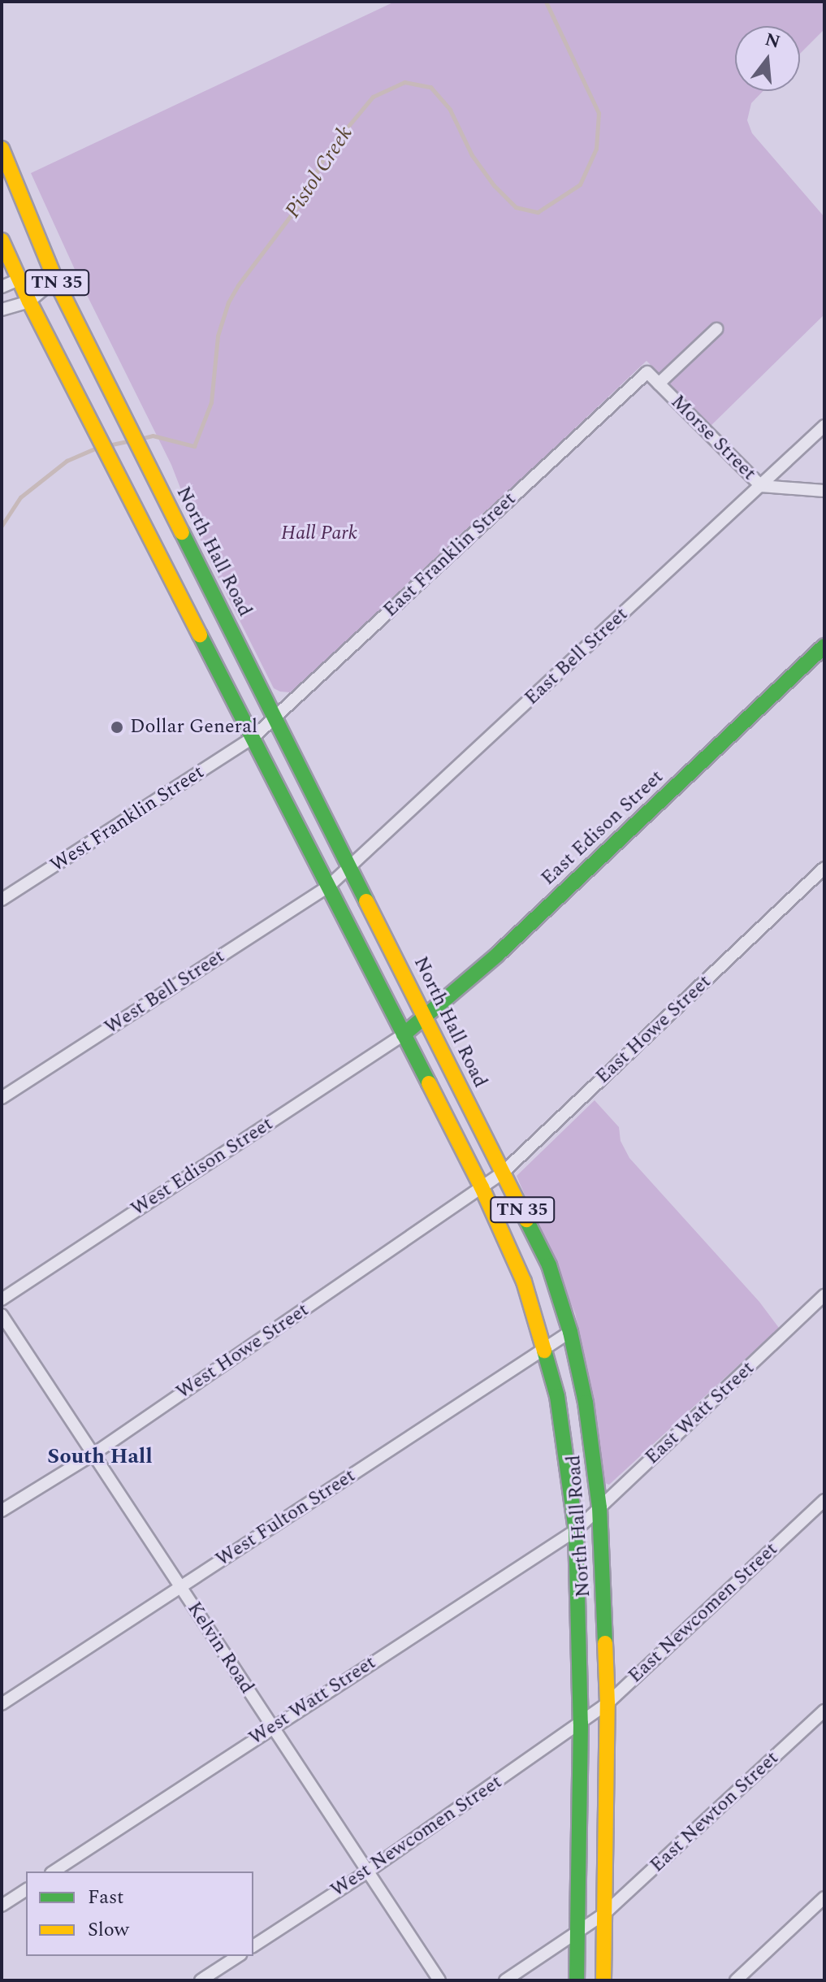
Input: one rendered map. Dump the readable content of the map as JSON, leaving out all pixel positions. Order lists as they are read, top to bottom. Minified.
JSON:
{"streets":{"main road":["TN 35","North Hall Road","East Edison Street"],"street":["Morse Street","East Franklin Street","East Bell Street","West Franklin Street","West Bell Street","East Howe Street","West Edison Street","West Howe Street","East Watt Street","West Fulton Street","East Newcomen Street","Kelvin Road","West Watt Street","East Newton Street","West Newcomen Street"]},"crossings":[["Morse Street","East Franklin Street"],["Morse Street","East Bell Street"],["North Hall Road","East Franklin Street"],["North Hall Road","East Bell Street"],["North Hall Road","West Franklin Street"],["North Hall Road","East Edison Street"],["North Hall Road","West Bell Street"],["North Hall Road","East Howe Street"],["North Hall Road","West Edison Street"],["North Hall Road","West Howe Street"],["North Hall Road","East Watt Street"],["North Hall Road","West Fulton Street"],["North Hall Road","East Newcomen Street"],["North Hall Road","West Watt Street"],["North Hall Road","East Newton Street"],["North Hall Road","West Newcomen Street"],["East Franklin Street","West Franklin Street"],["East Bell Street","West Bell Street"],["East Edison Street","West Edison Street"],["East Howe Street","West Howe Street"],["West Howe Street","Kelvin Road"],["East Watt Street","West Watt Street"],["West Fulton Street","Kelvin Road"],["East Newcomen Street","West Newcomen Street"],["Kelvin Road","West Watt Street"],["Kelvin Road","West Newcomen Street"]],"districts":["South Hall"],"water":["Pistol Creek"],"parks":["Hall Park"],"places":["Dollar General"],"legend":["Fast","Slow"],"north":"top"}
